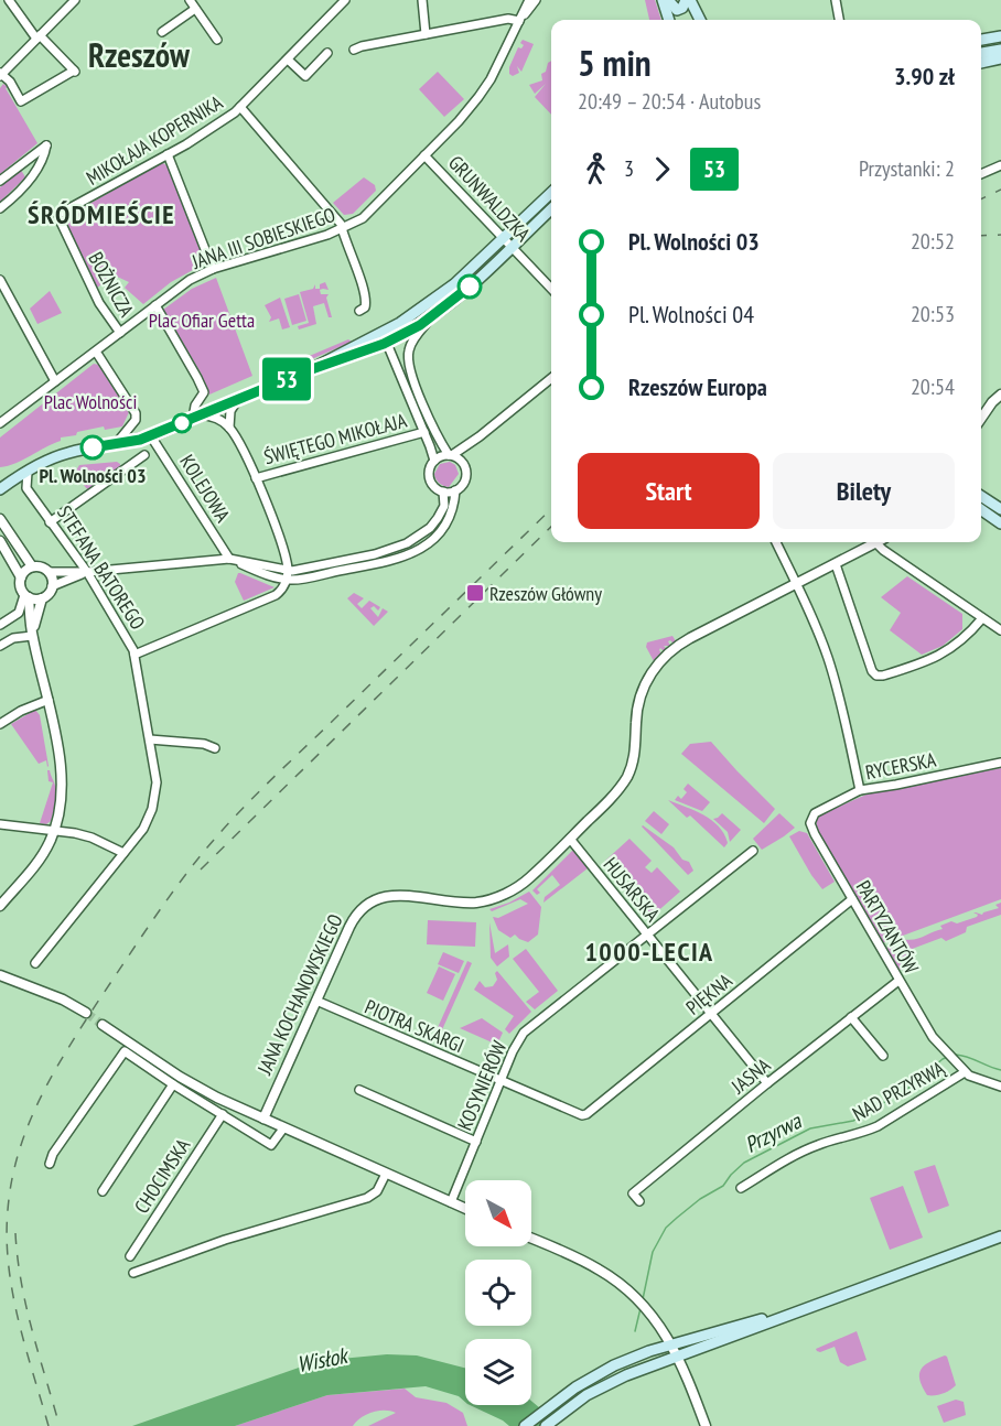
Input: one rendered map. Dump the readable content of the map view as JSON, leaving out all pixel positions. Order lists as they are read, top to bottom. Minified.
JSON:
{"streets":{"street":["MIKOŁAJA KOPERNIKA","GRUNWALDZKA","JANA III SOBIESKIEGO","BOŻNICZA","ŚWIĘTEGO MIKOŁAJA","KOLEJOWA","STEFANA BATOREGO","RYCERSKA","HUSARSKA","PARTYZANTÓW","JANA KOCHANOWSKIEGO","PIĘKNA","PIOTRA SKARGI","JASNA","KOSYNIERÓW","NAD PRZYRWĄ","CHOCIMSKA"]},"crossings":[["MIKOŁAJA KOPERNIKA","BOŻNICZA"],["GRUNWALDZKA","JANA III SOBIESKIEGO"],["JANA III SOBIESKIEGO","BOŻNICZA"],["RYCERSKA","PARTYZANTÓW"],["HUSARSKA","JANA KOCHANOWSKIEGO"],["HUSARSKA","PIĘKNA"],["HUSARSKA","JASNA"],["HUSARSKA","KOSYNIERÓW"],["PARTYZANTÓW","PIĘKNA"],["PARTYZANTÓW","JASNA"],["PARTYZANTÓW","NAD PRZYRWĄ"],["JANA KOCHANOWSKIEGO","PIOTRA SKARGI"],["PIĘKNA","PIOTRA SKARGI"],["PIOTRA SKARGI","KOSYNIERÓW"]],"districts":["Rzeszów","ŚRÓDMIEŚCIE","1000-LECIA"],"water":["Przyrwa","Wisłok"],"parks":["Plac Ofiar Getta","Plac Wolności"],"places":{"other":["Pl. Wolności 03"],"transit":["Rzeszów Główny"]},"lines":["bus line 53"],"north":"bottom right","page":{"on_map":"53","heading":["5 min","20:49 – 20:54 · Autobus","3.90 zł"],"legs":["3","53","Przystanki: 2"],"list":[{"name":"Pl. Wolności 03","value":"20:52"},{"name":"Pl. Wolności 04","value":"20:53"},{"name":"Rzeszów Europa","value":"20:54"}],"buttons":["Start","Bilety"]}}
